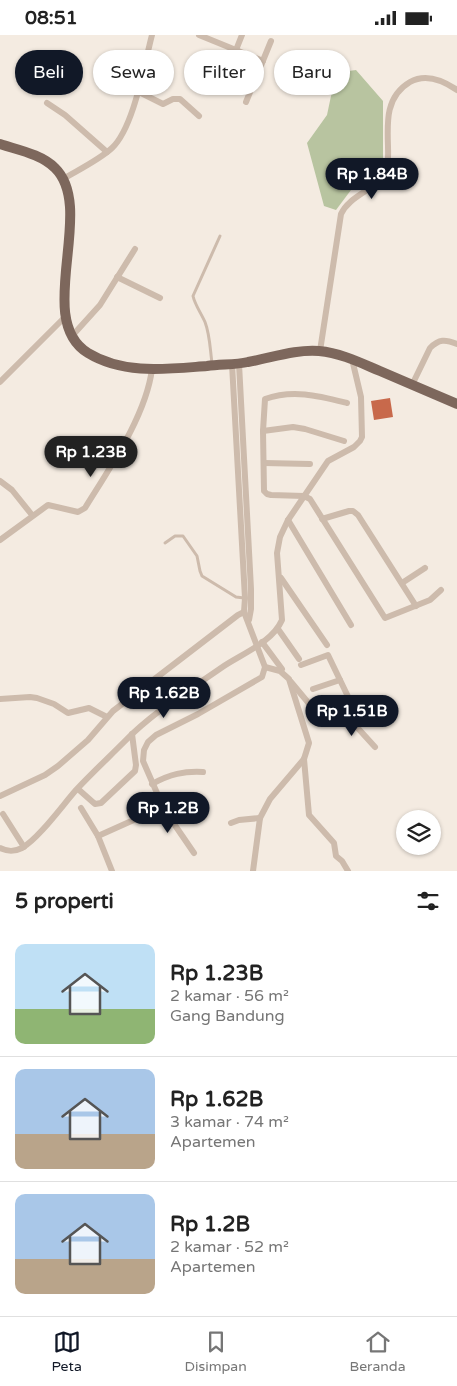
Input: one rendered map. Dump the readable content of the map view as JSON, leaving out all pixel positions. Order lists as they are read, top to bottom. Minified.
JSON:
{"page":{"status":"08:51","chip":["Beli","Sewa","Filter","Baru"],"price":["Rp 1.84B","Rp 1.23B","Rp 1.62B","Rp 1.51B","Rp 1.2B"],"heading":"5 properti","list":[{"name":"Rp 1.23B","note":"2 kamar · 56 m² · Gang Bandung"},{"name":"Rp 1.62B","note":"3 kamar · 74 m² · Apartemen"},{"name":"Rp 1.2B","note":"2 kamar · 52 m² · Apartemen"}],"tabs":["Peta","Disimpan","Beranda"]}}
